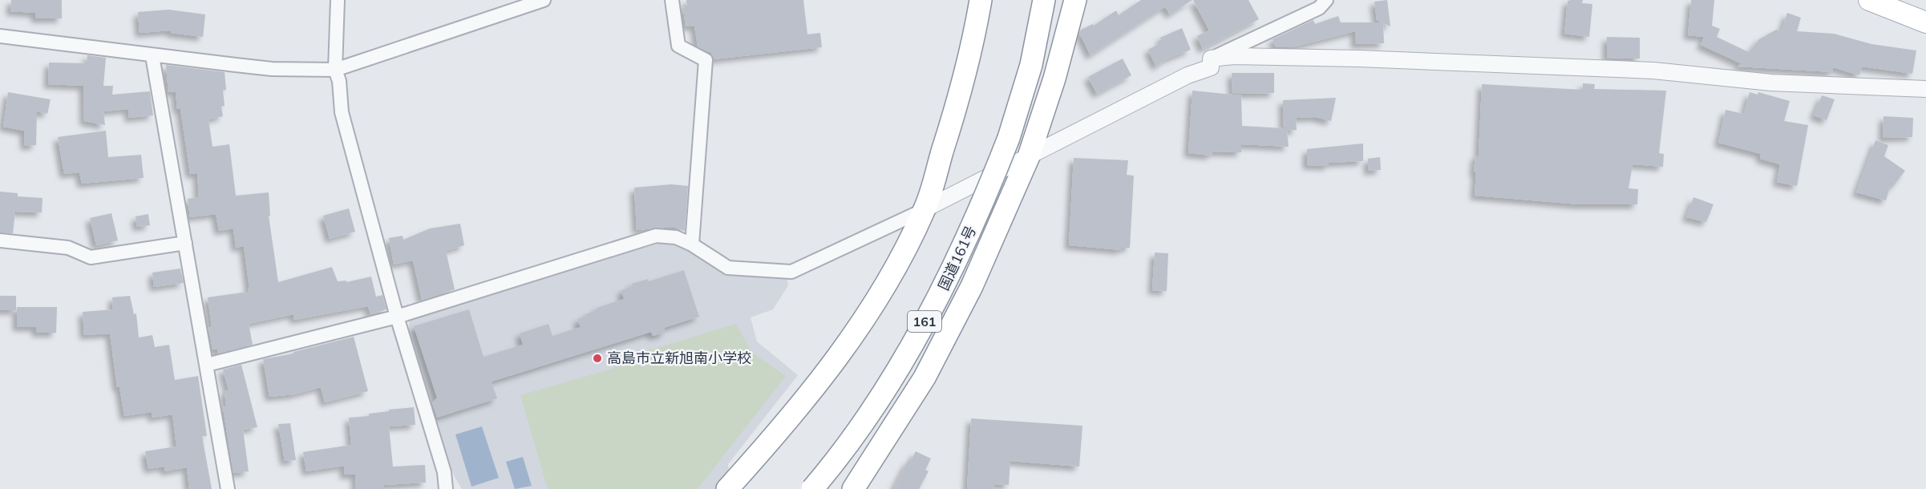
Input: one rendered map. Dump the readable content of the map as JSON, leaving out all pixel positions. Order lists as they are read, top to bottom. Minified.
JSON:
{"streets":{"highway":["国道161号","161"]},"places":["高島市立新旭南小学校"]}
